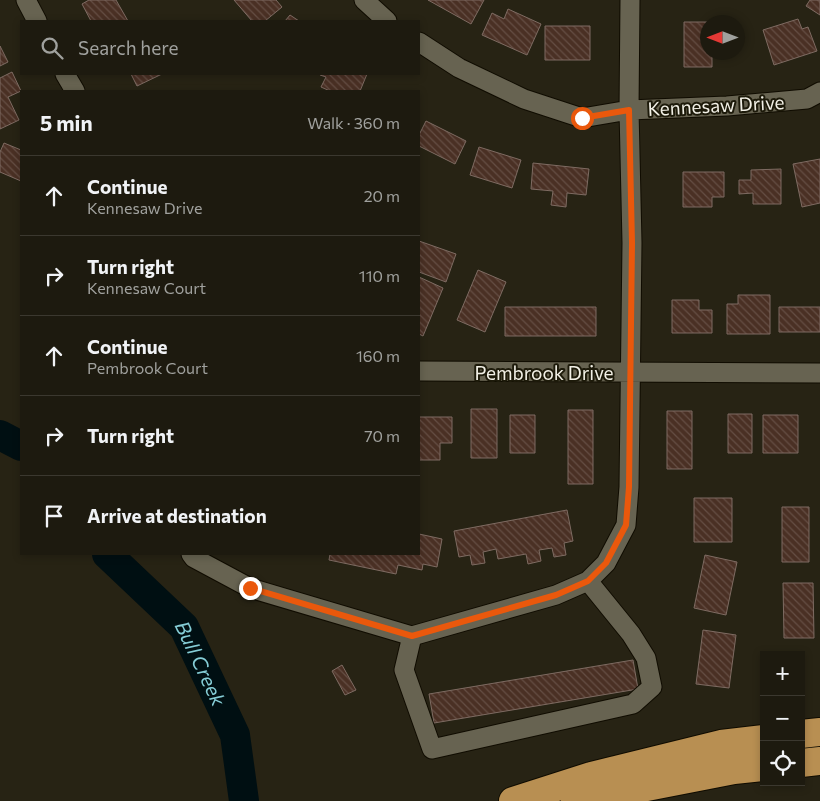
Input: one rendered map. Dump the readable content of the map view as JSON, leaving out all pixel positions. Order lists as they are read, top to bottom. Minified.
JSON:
{"streets":{"street":["Kennesaw Drive","Pembrook Drive"]},"water":["Bull Creek"],"north":"left","page":{"search":"Search here","heading":["5 min","Walk · 360 m"],"list":[["Continue","Kennesaw Drive","20 m"],["Turn right","Kennesaw Court","110 m"],["Continue","Pembrook Court","160 m"],["Turn right","70 m"],"Arrive at destination"],"map_buttons":["+","−"]}}
